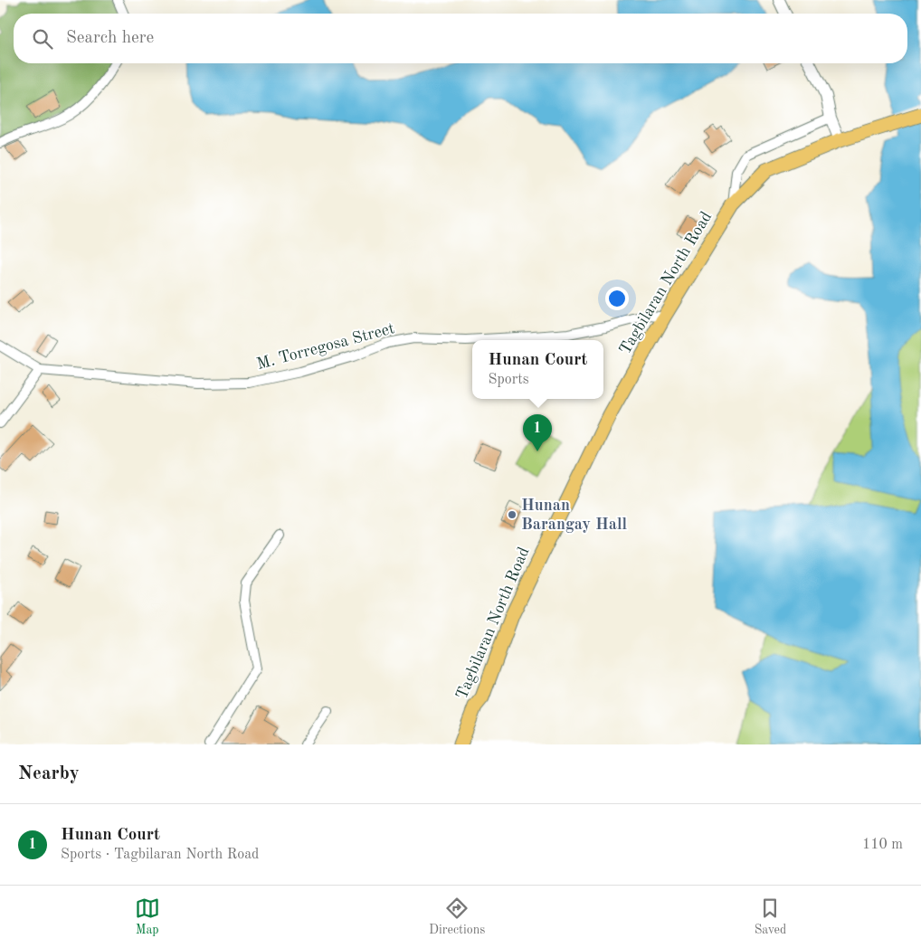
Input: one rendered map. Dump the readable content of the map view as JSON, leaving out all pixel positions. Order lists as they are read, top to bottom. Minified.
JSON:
{"streets":{"main road":["Tagbilaran North Road"],"street":["M. Torregosa Street"]},"crossings":[["Tagbilaran North Road","M. Torregosa Street"]],"places":["Hunan Barangay Hall"],"page":{"search":"Search here","popup":["Hunan Court","Sports"],"pins":"1","heading":"Nearby","list":[{"mark":"1","name":"Hunan Court","note":"Sports · Tagbilaran North Road","value":"110 m"}],"nav":["Map","Directions","Saved"]}}
